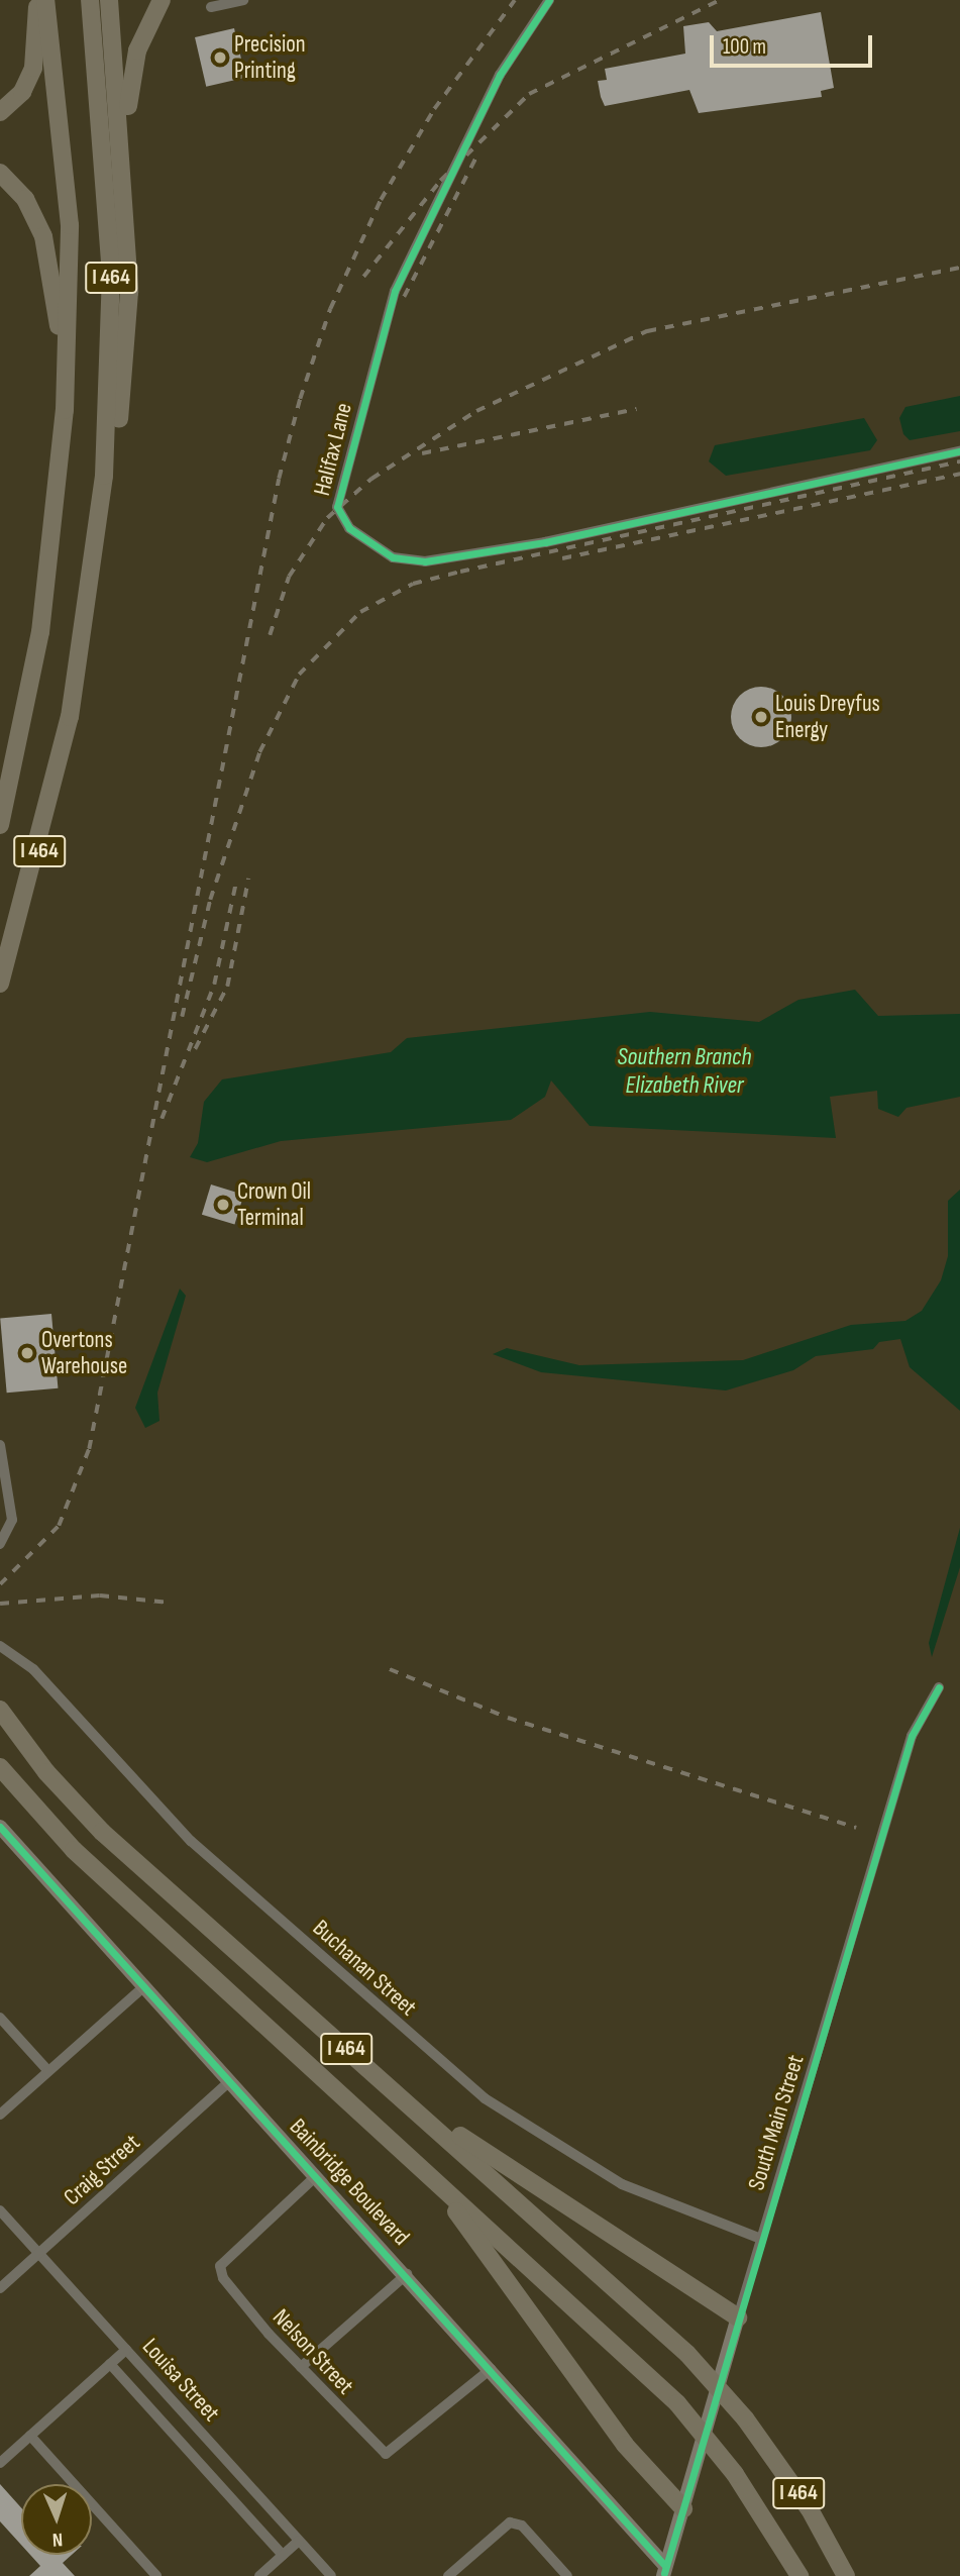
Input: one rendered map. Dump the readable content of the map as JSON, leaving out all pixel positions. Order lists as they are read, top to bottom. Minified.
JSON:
{"streets":{"highway":["I 464"],"street":["Halifax Lane","Buchanan Street","South Main Street","Craig Street","Bainbridge Boulevard","Nelson Street","Louisa Street"]},"crossings":[["Buchanan Street","South Main Street"],["South Main Street","Bainbridge Boulevard"],["Craig Street","Bainbridge Boulevard"],["Craig Street","Louisa Street"],["Bainbridge Boulevard","Nelson Street"]],"water":["Southern Branch Elizabeth River"],"places":["Precision Printing","Louis Dreyfus Energy","Crown Oil Terminal","Overtons Warehouse"],"scale_bar":"100 m","north":"bottom"}
